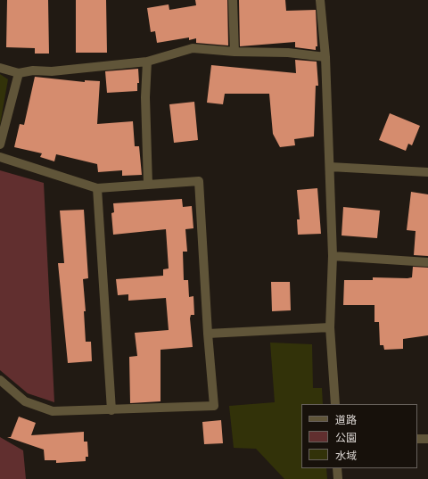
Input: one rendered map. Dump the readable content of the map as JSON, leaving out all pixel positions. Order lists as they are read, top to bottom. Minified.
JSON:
{"legend":["道路","公園","水域"]}
